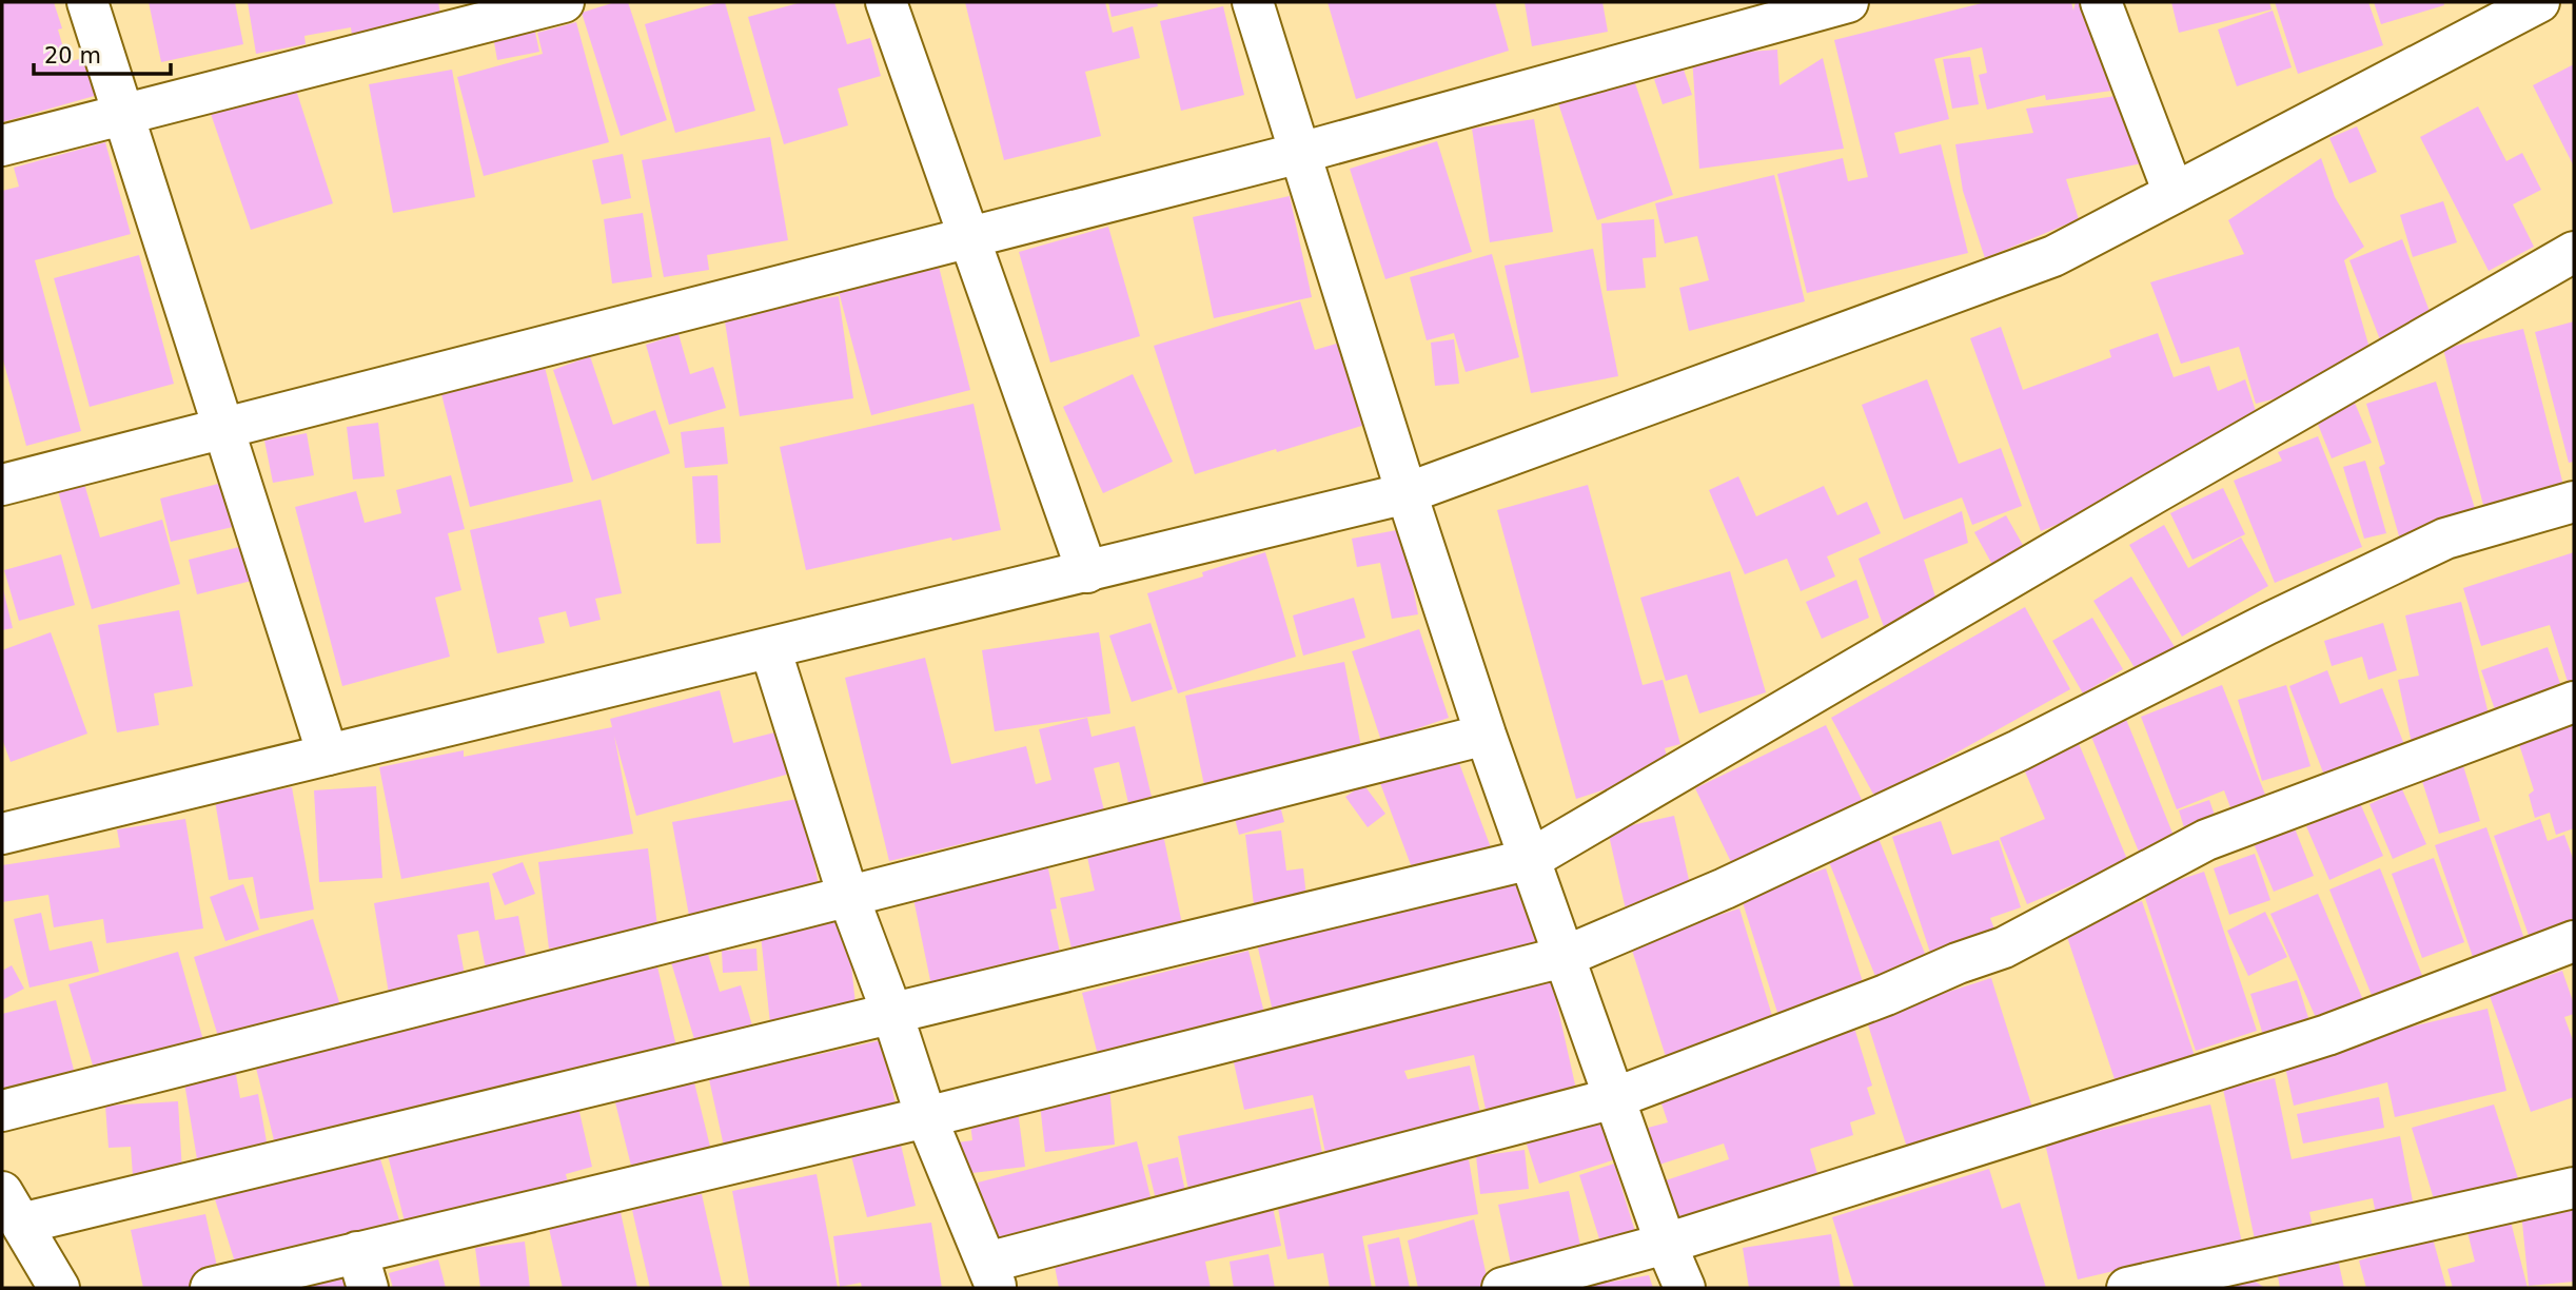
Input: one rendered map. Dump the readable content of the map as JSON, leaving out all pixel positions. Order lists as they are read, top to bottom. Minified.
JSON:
{"scale_bar":"20 m"}
